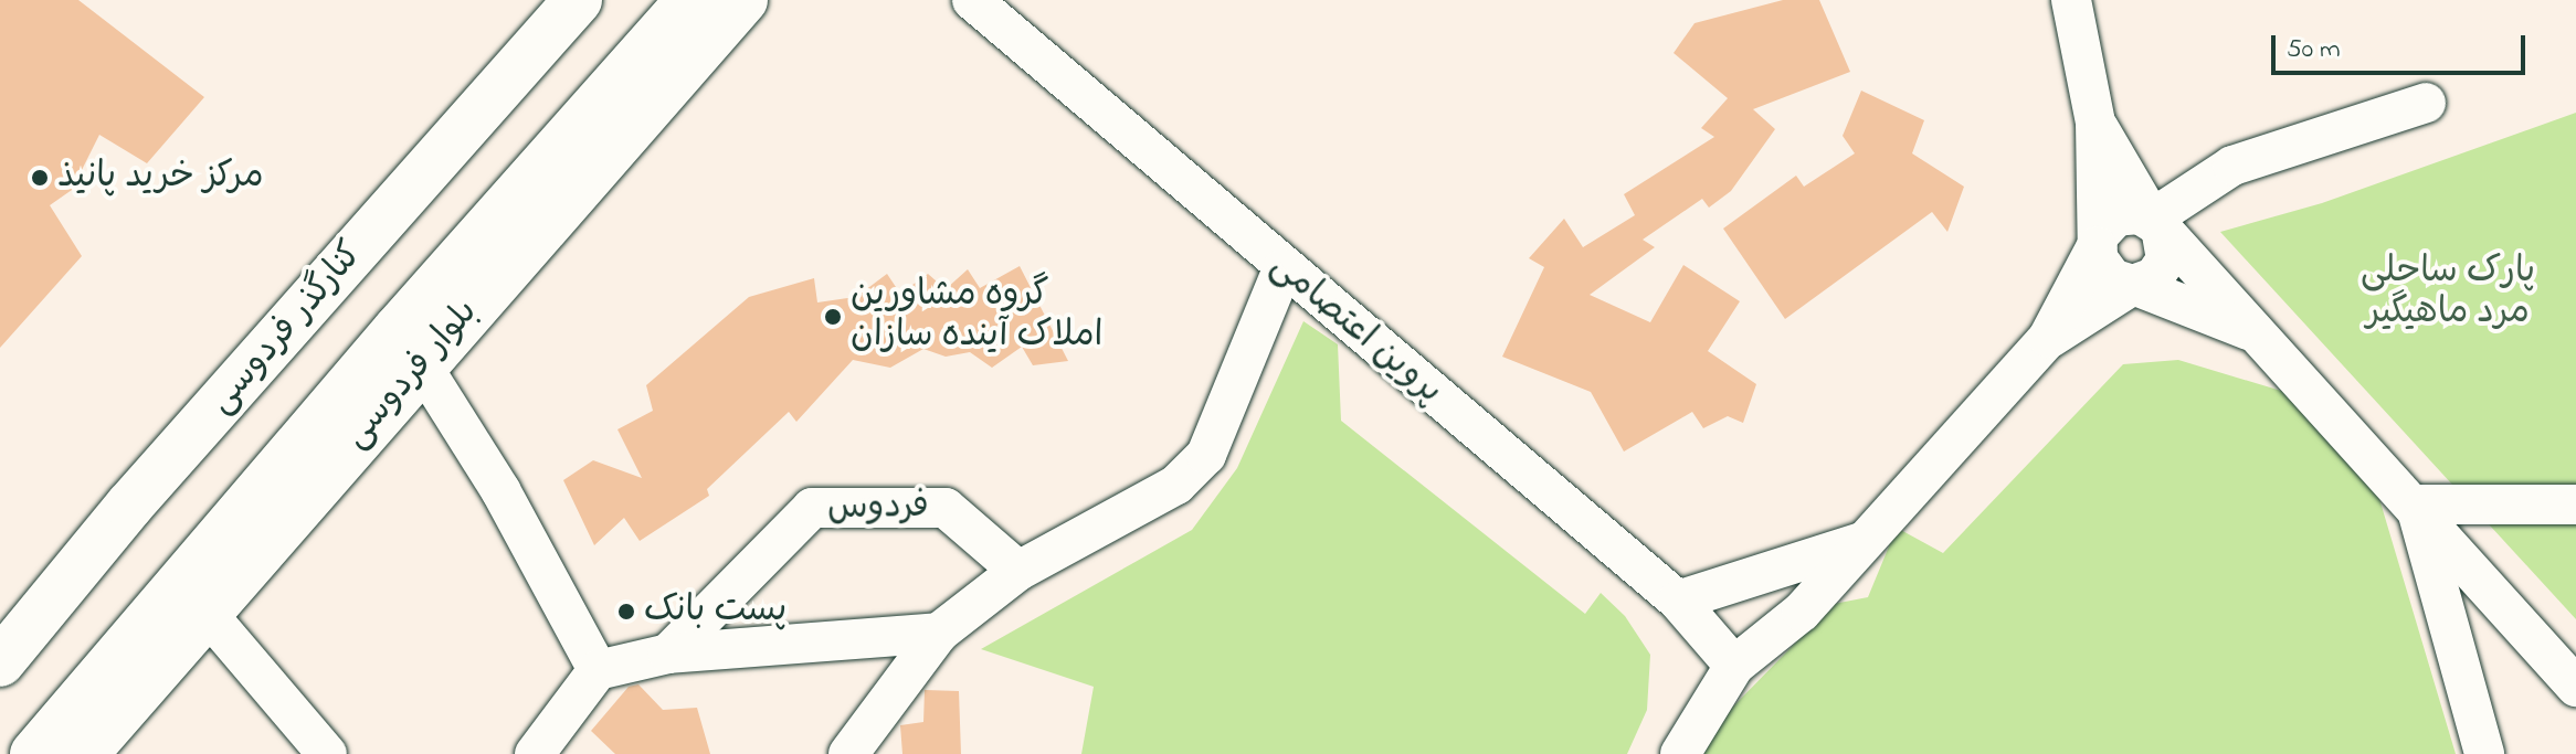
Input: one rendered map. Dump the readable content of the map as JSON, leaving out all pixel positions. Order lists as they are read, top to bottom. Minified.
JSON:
{"streets":{"main road":["کنارگذر فردوسی","بلوار فردوسی"],"street":["پروین اعتصامی","فردوس"]},"parks":["پارک ساحلی مرد ماهیگیر"],"places":["مرکز خرید پانیذ","گروه مشاورین املاک آینده سازان","پست بانک"],"scale_bar":"50 m"}
